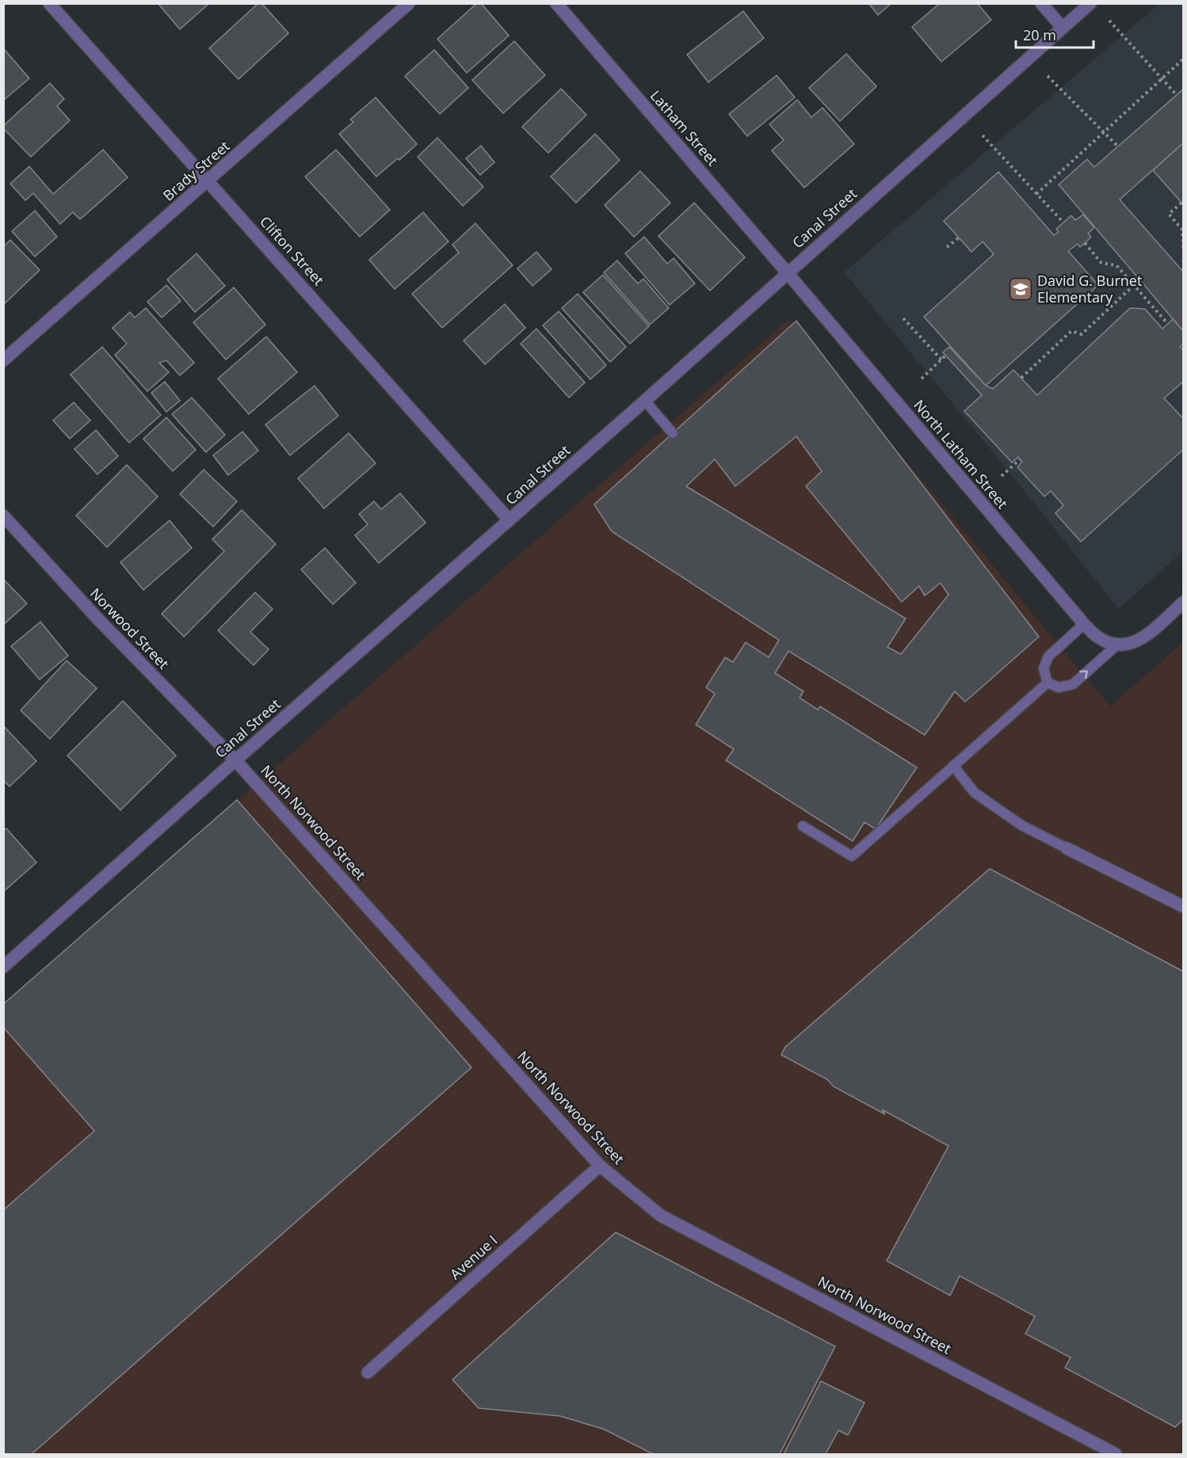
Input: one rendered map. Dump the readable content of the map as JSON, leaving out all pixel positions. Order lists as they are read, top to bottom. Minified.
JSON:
{"streets":{"street":["Latham Street","Brady Street","Canal Street","Clifton Street","North Latham Street","Norwood Street","North Norwood Street","Avenue I"]},"crossings":[["Latham Street","Canal Street"],["Latham Street","North Latham Street"],["Brady Street","Clifton Street"],["Canal Street","Clifton Street"],["Canal Street","North Latham Street"],["Canal Street","Norwood Street"],["Canal Street","North Norwood Street"],["Norwood Street","North Norwood Street"],["North Norwood Street","Avenue I"]],"places":{"school or university":["David G. Burnet Elementary"]},"scale_bar":"20 m"}
